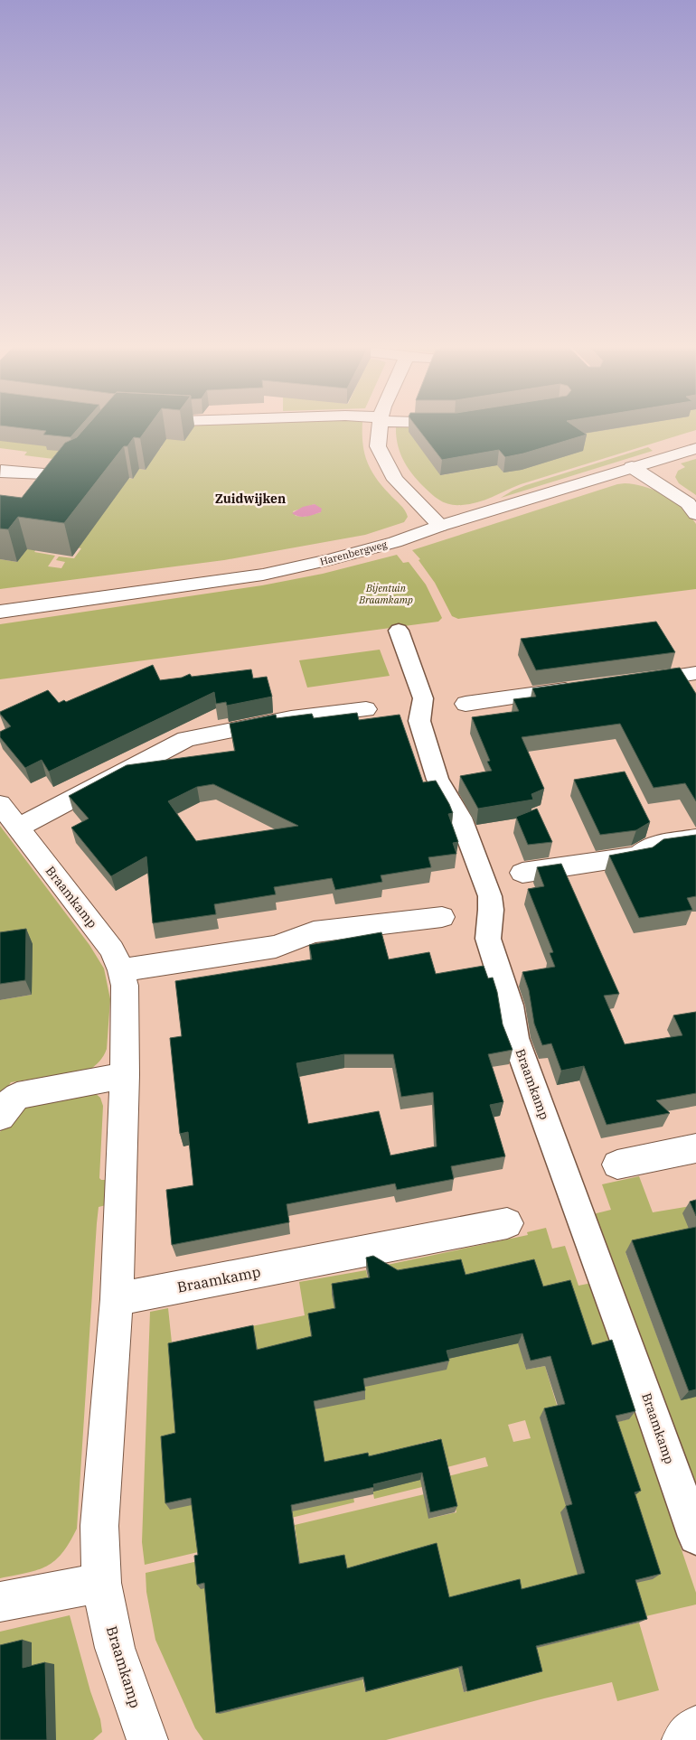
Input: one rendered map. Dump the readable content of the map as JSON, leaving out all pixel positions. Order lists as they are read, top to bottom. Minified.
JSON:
{"streets":{"street":["Harenbergweg","Braamkamp"]},"districts":["Zuidwijken"],"parks":["Bijentuin Braamkamp"]}
